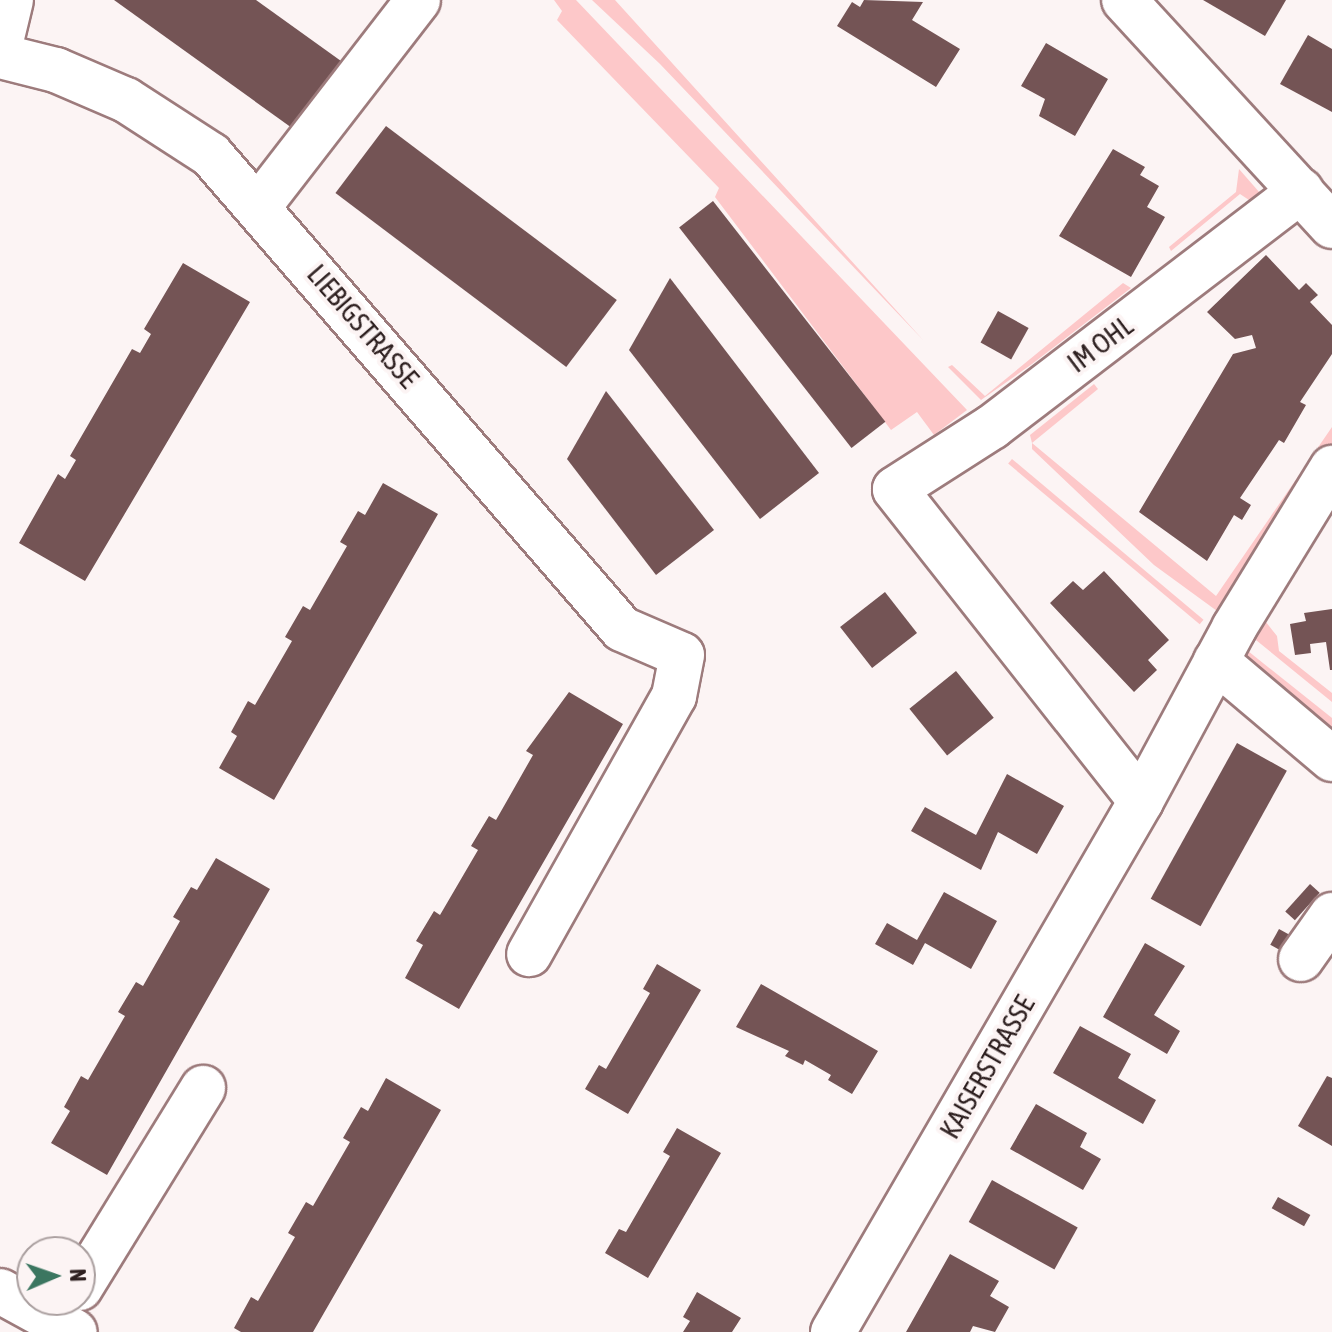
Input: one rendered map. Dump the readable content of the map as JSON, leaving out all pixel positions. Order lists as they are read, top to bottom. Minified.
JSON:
{"streets":{"street":["LIEBIGSTRASSE","IM OHL","KAISERSTRASSE"]},"crossings":[["IM OHL","KAISERSTRASSE"]],"north":"right"}
